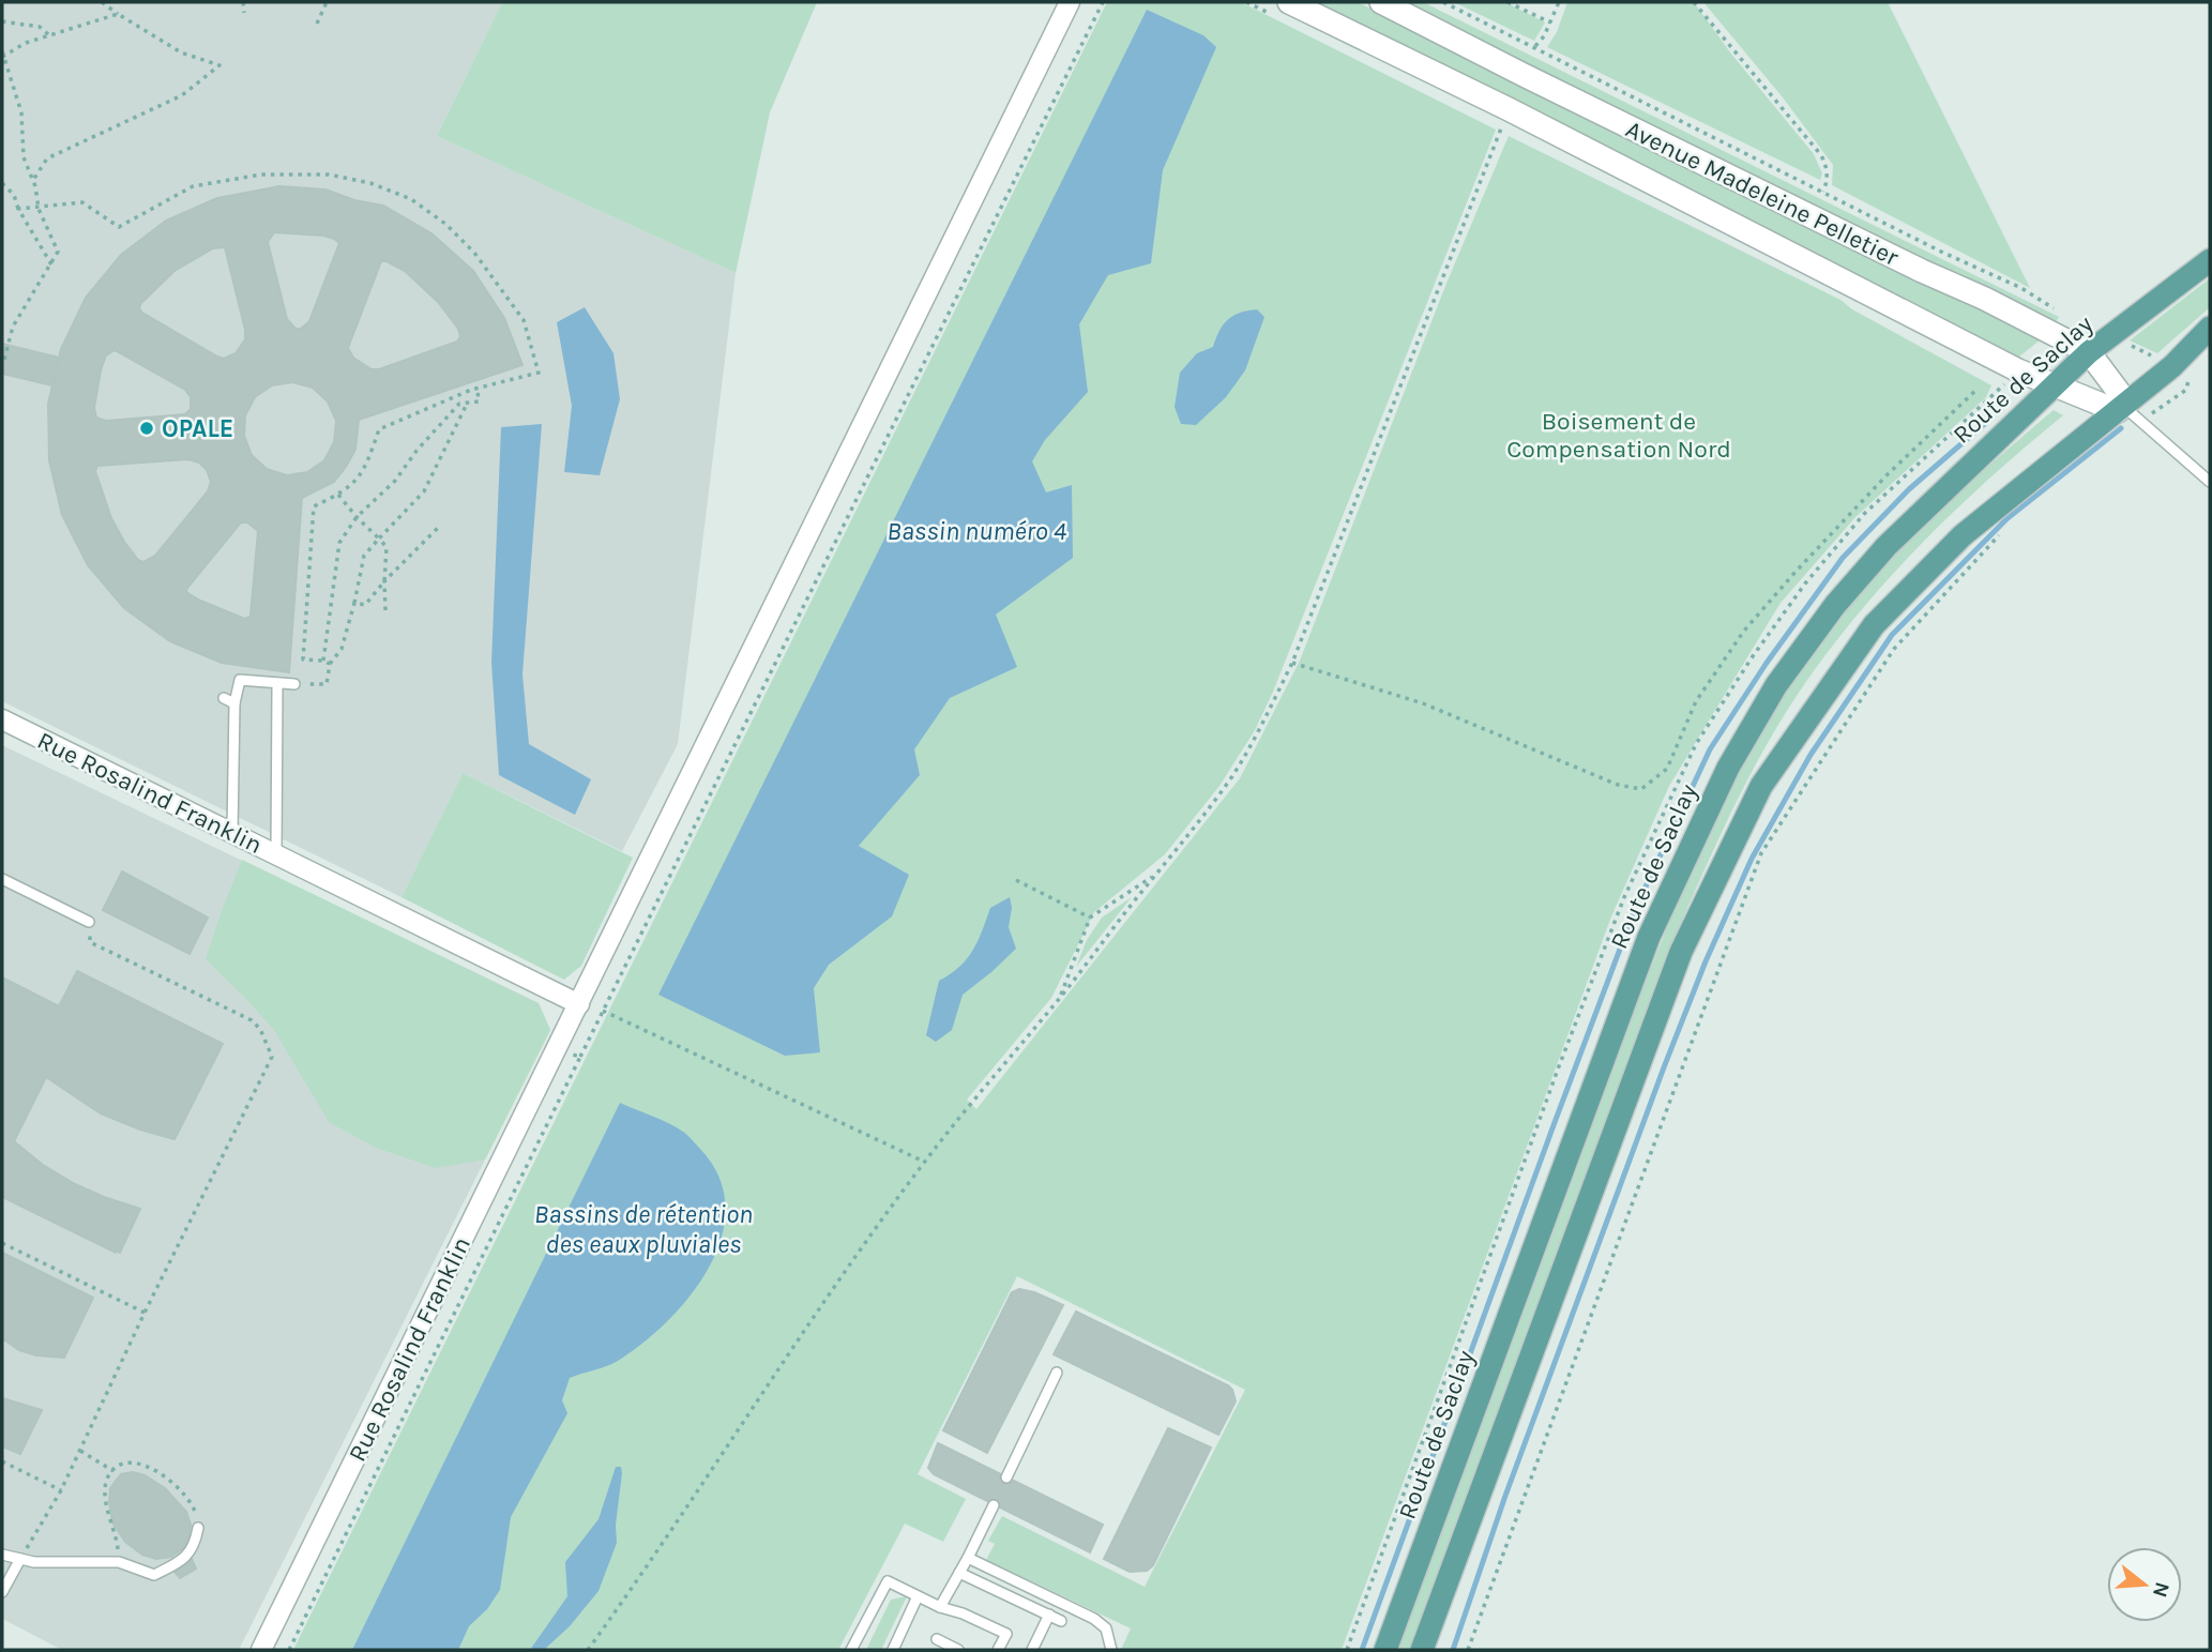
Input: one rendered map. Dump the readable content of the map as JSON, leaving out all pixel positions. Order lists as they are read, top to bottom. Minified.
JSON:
{"streets":{"main road":["Route de Saclay"],"street":["Avenue Madeleine Pelletier","Rue Rosalind Franklin"]},"crossings":[["Avenue Madeleine Pelletier","Route de Saclay"]],"water":["Bassin numéro 4","Bassins de rétention des eaux pluviales"],"parks":["Boisement de Compensation Nord"],"places":["OPALE"],"north":"right"}
